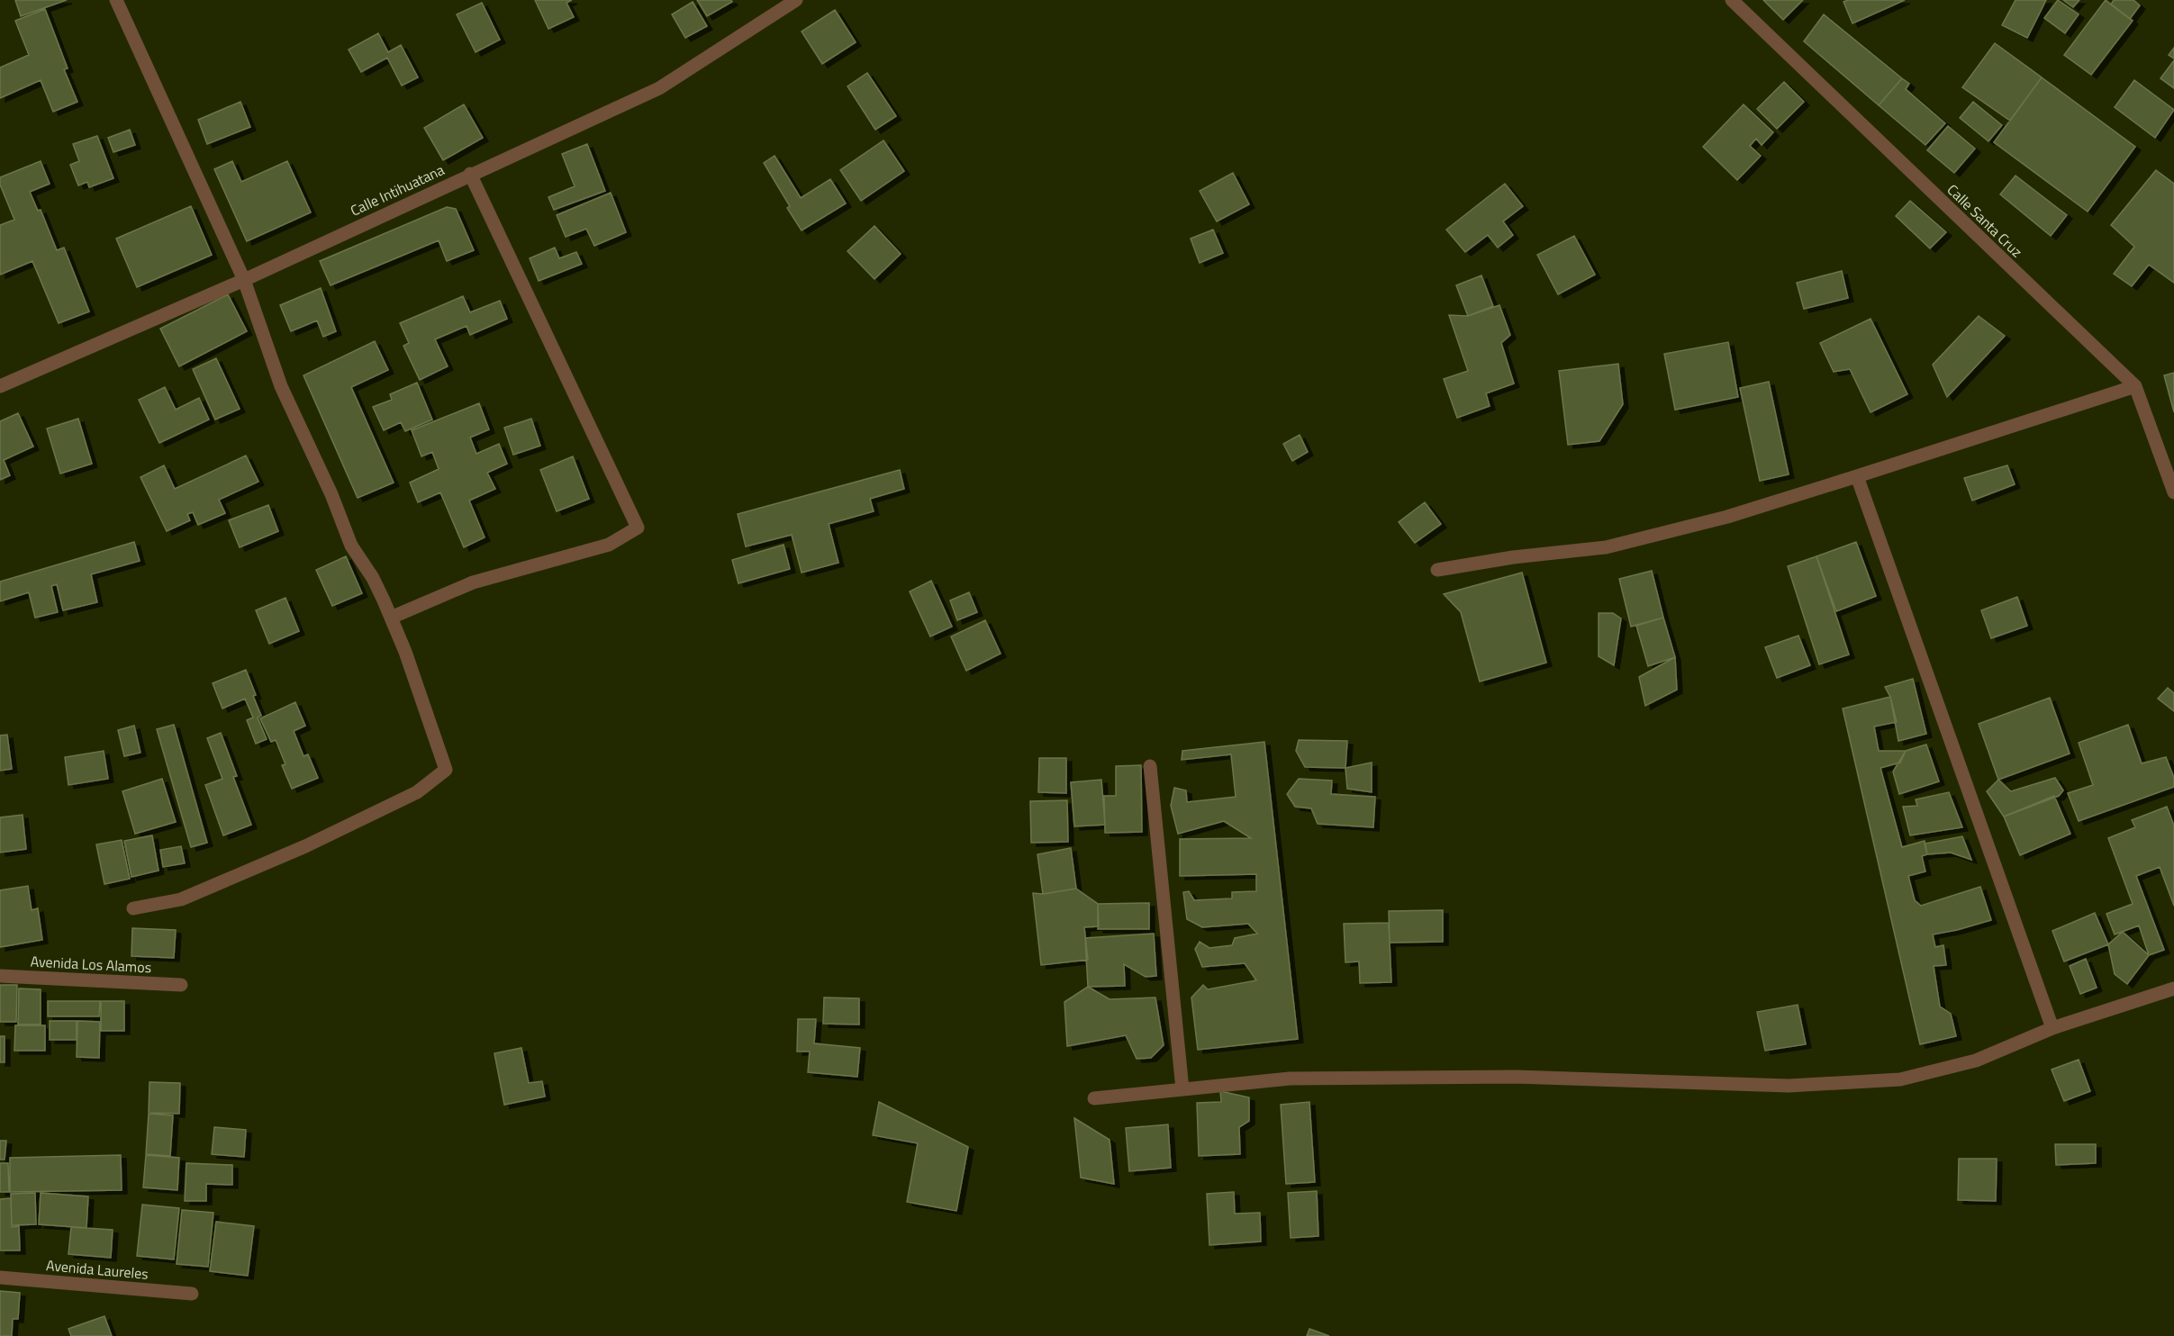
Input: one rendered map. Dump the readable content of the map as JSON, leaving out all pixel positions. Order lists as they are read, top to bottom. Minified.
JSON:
{"streets":{"street":["Calle Intihuatana","Calle Santa Cruz","Avenida Los Alamos","Avenida Laureles"]}}
